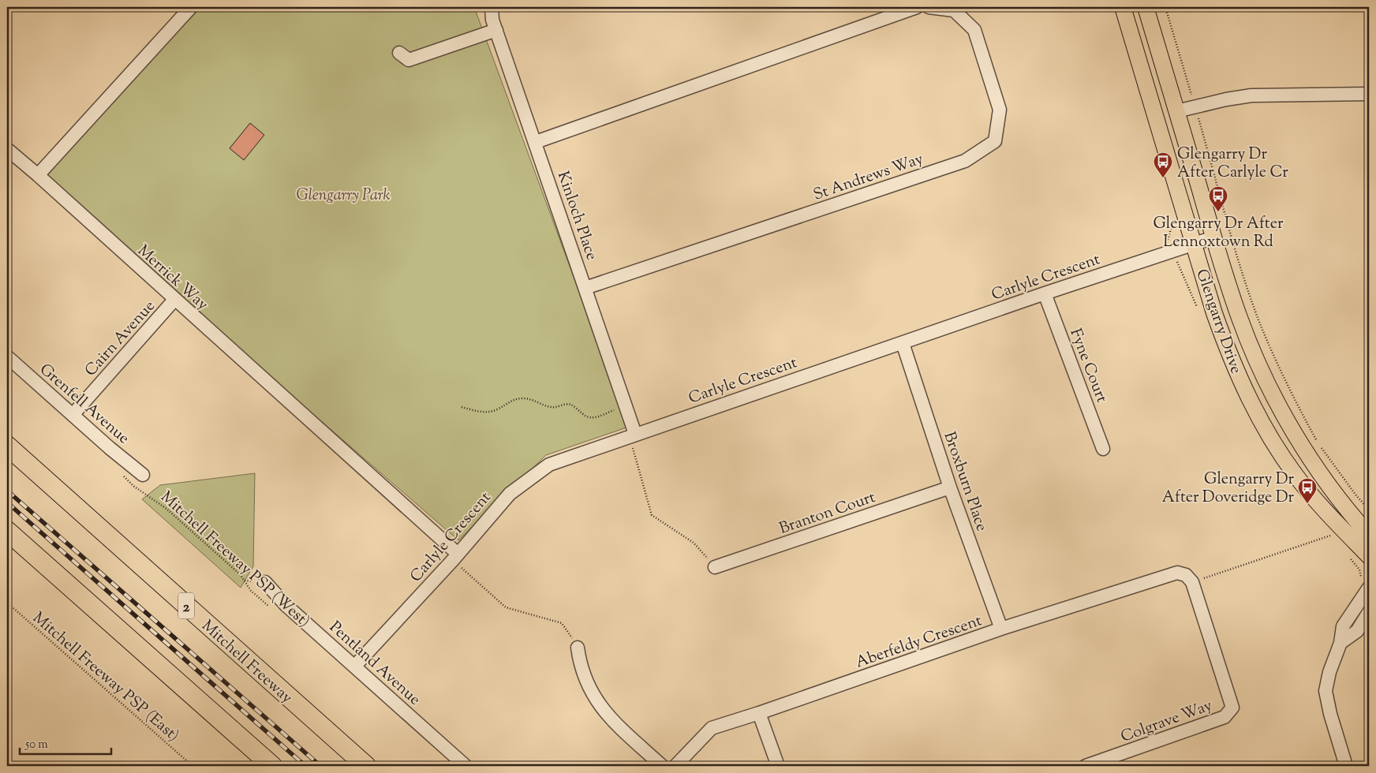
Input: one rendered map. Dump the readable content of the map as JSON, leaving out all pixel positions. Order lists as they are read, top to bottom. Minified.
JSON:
{"streets":{"highway":["2","Mitchell Freeway"],"main road":["Glengarry Drive"],"street":["St Andrews Way","Kinloch Place","Carlyle Crescent","Merrick Way","Cairn Avenue","Fyne Court","Grenfell Avenue","Broxburn Place","Branton Court","Aberfeldy Crescent","Pentland Avenue","Colgrave Way"],"path":["Mitchell Freeway PSP (West)","Mitchell Freeway PSP (East)"]},"crossings":[["St Andrews Way","Kinloch Place"],["Kinloch Place","Carlyle Crescent"],["Carlyle Crescent","Merrick Way"],["Carlyle Crescent","Glengarry Drive"],["Carlyle Crescent","Fyne Court"],["Carlyle Crescent","Broxburn Place"],["Carlyle Crescent","Pentland Avenue"],["Merrick Way","Cairn Avenue"],["Cairn Avenue","Grenfell Avenue"],["Broxburn Place","Branton Court"],["Broxburn Place","Aberfeldy Crescent"],["Aberfeldy Crescent","Colgrave Way"]],"parks":["Glengarry Park"],"places":{"bus stop":["Glengarry Dr After Carlyle Cr","Glengarry Dr After Lennoxtown Rd","Glengarry Dr After Doveridge Dr"]},"scale_bar":"50 m"}
